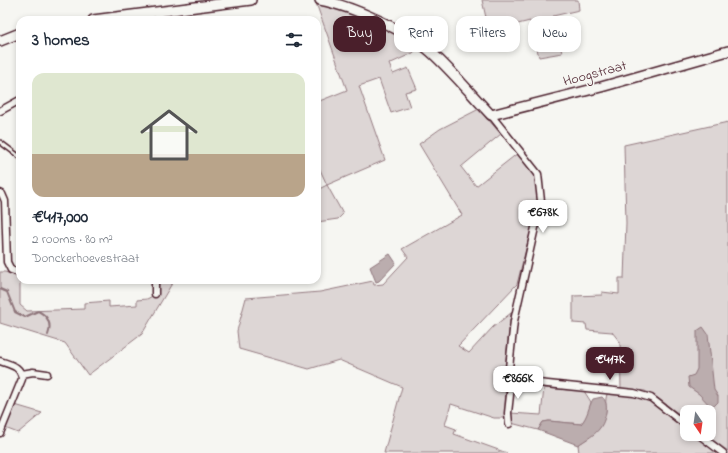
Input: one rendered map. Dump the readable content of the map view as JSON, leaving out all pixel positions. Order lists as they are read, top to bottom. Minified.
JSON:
{"streets":{"street":["Hoogstraat"]},"north":"bottom","page":{"chip":["Buy","Rent","Filters","New"],"heading":"3 homes","list":[{"name":"€417,000","note":"2 rooms · 80 m² · Donckerhoevestraat"}],"price":["€678K","€417K","€866K"]}}
